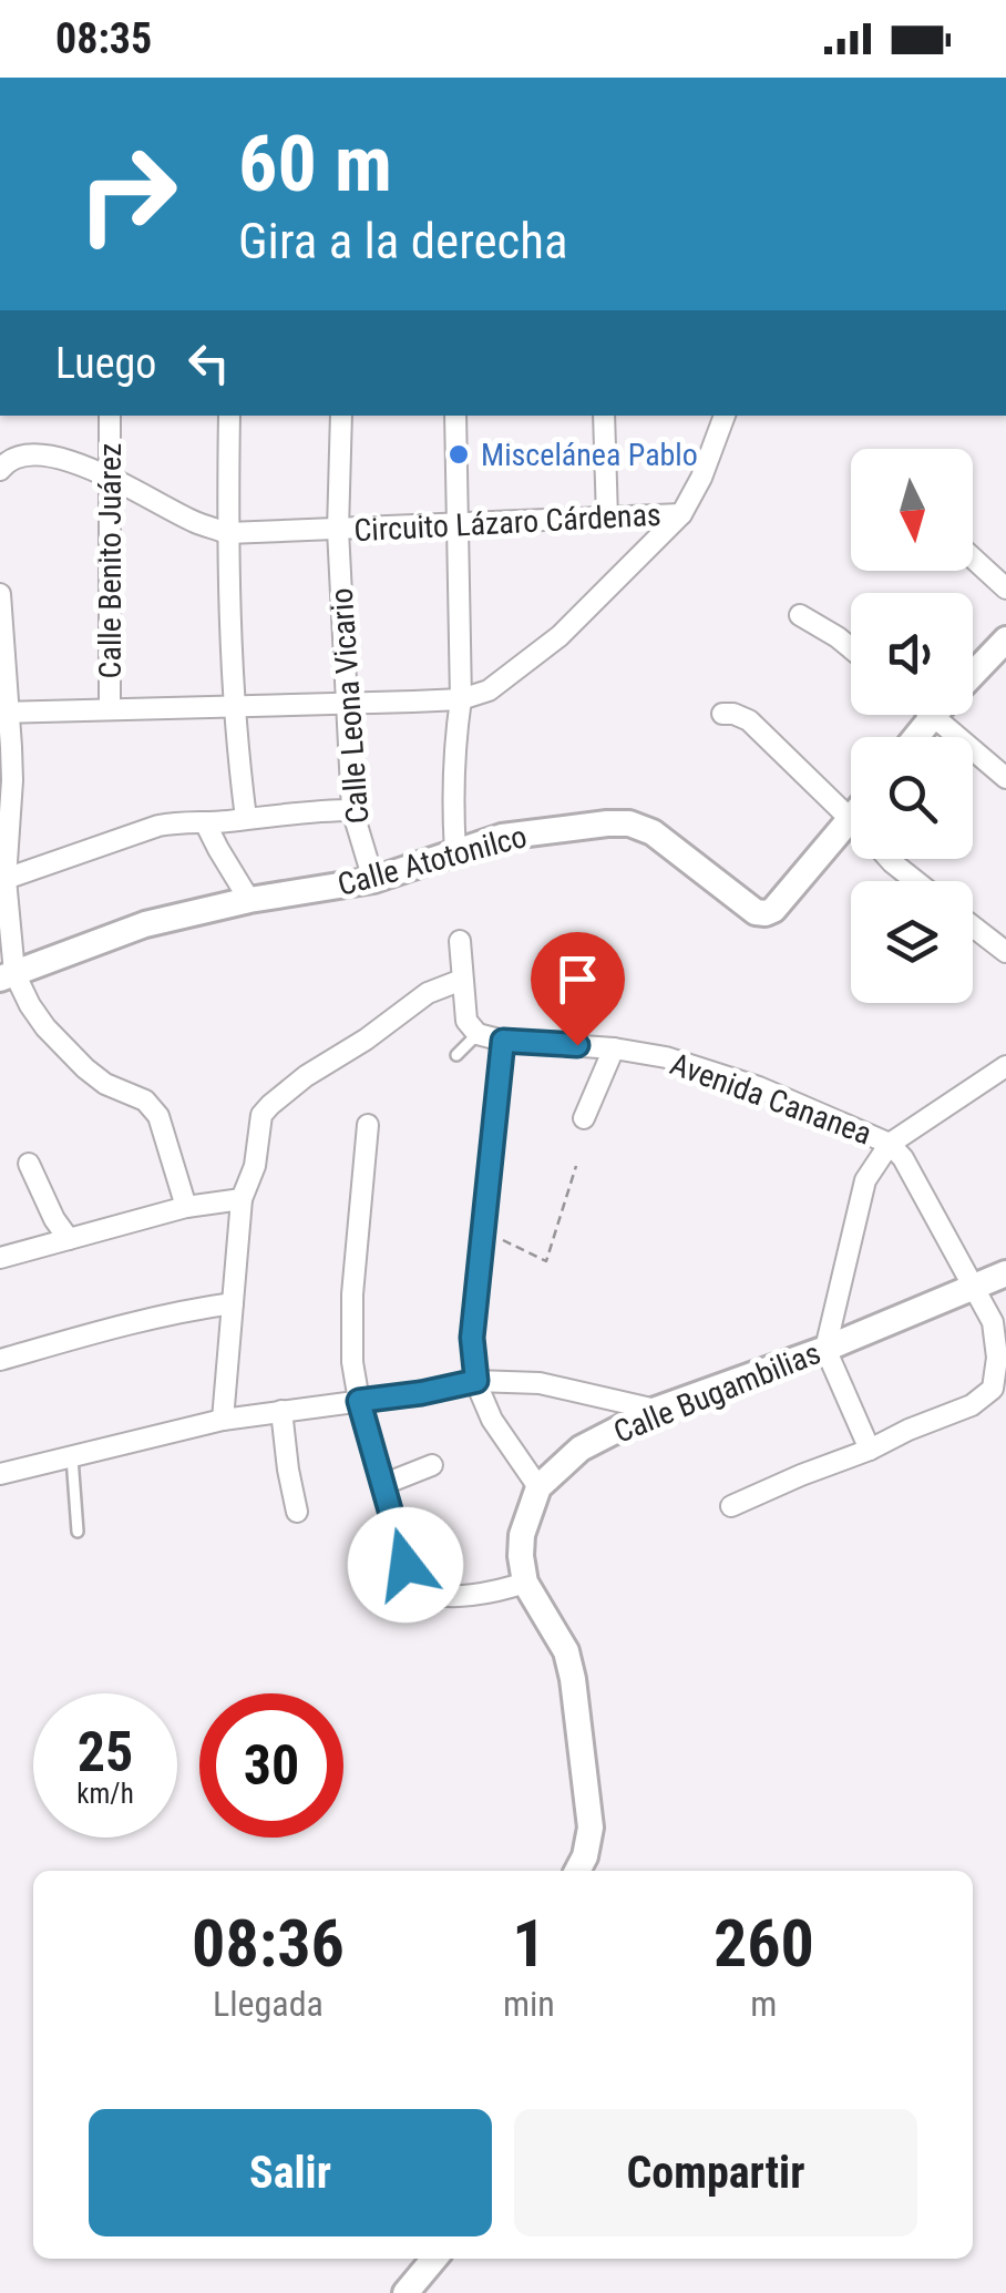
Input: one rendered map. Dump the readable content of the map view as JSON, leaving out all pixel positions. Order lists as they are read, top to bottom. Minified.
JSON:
{"streets":{"street":["Circuito Lázaro Cárdenas","Calle Benito Juárez","Calle Leona Vicario","Calle Atotonilco","Avenida Cananea","Calle Bugambilias"]},"crossings":[["Circuito Lázaro Cárdenas","Calle Benito Juárez"],["Circuito Lázaro Cárdenas","Calle Leona Vicario"],["Calle Leona Vicario","Calle Atotonilco"],["Avenida Cananea","Calle Bugambilias"]],"places":["Miscelánea Pablo"],"north":"bottom","page":{"status":"08:35","turn":["60 m","Gira a la derecha"],"then":"Luego","speed":"25 km/h","limit":"30","eta":["08:36","Llegada","1","min","260","m"],"buttons":["Salir","Compartir"]}}
